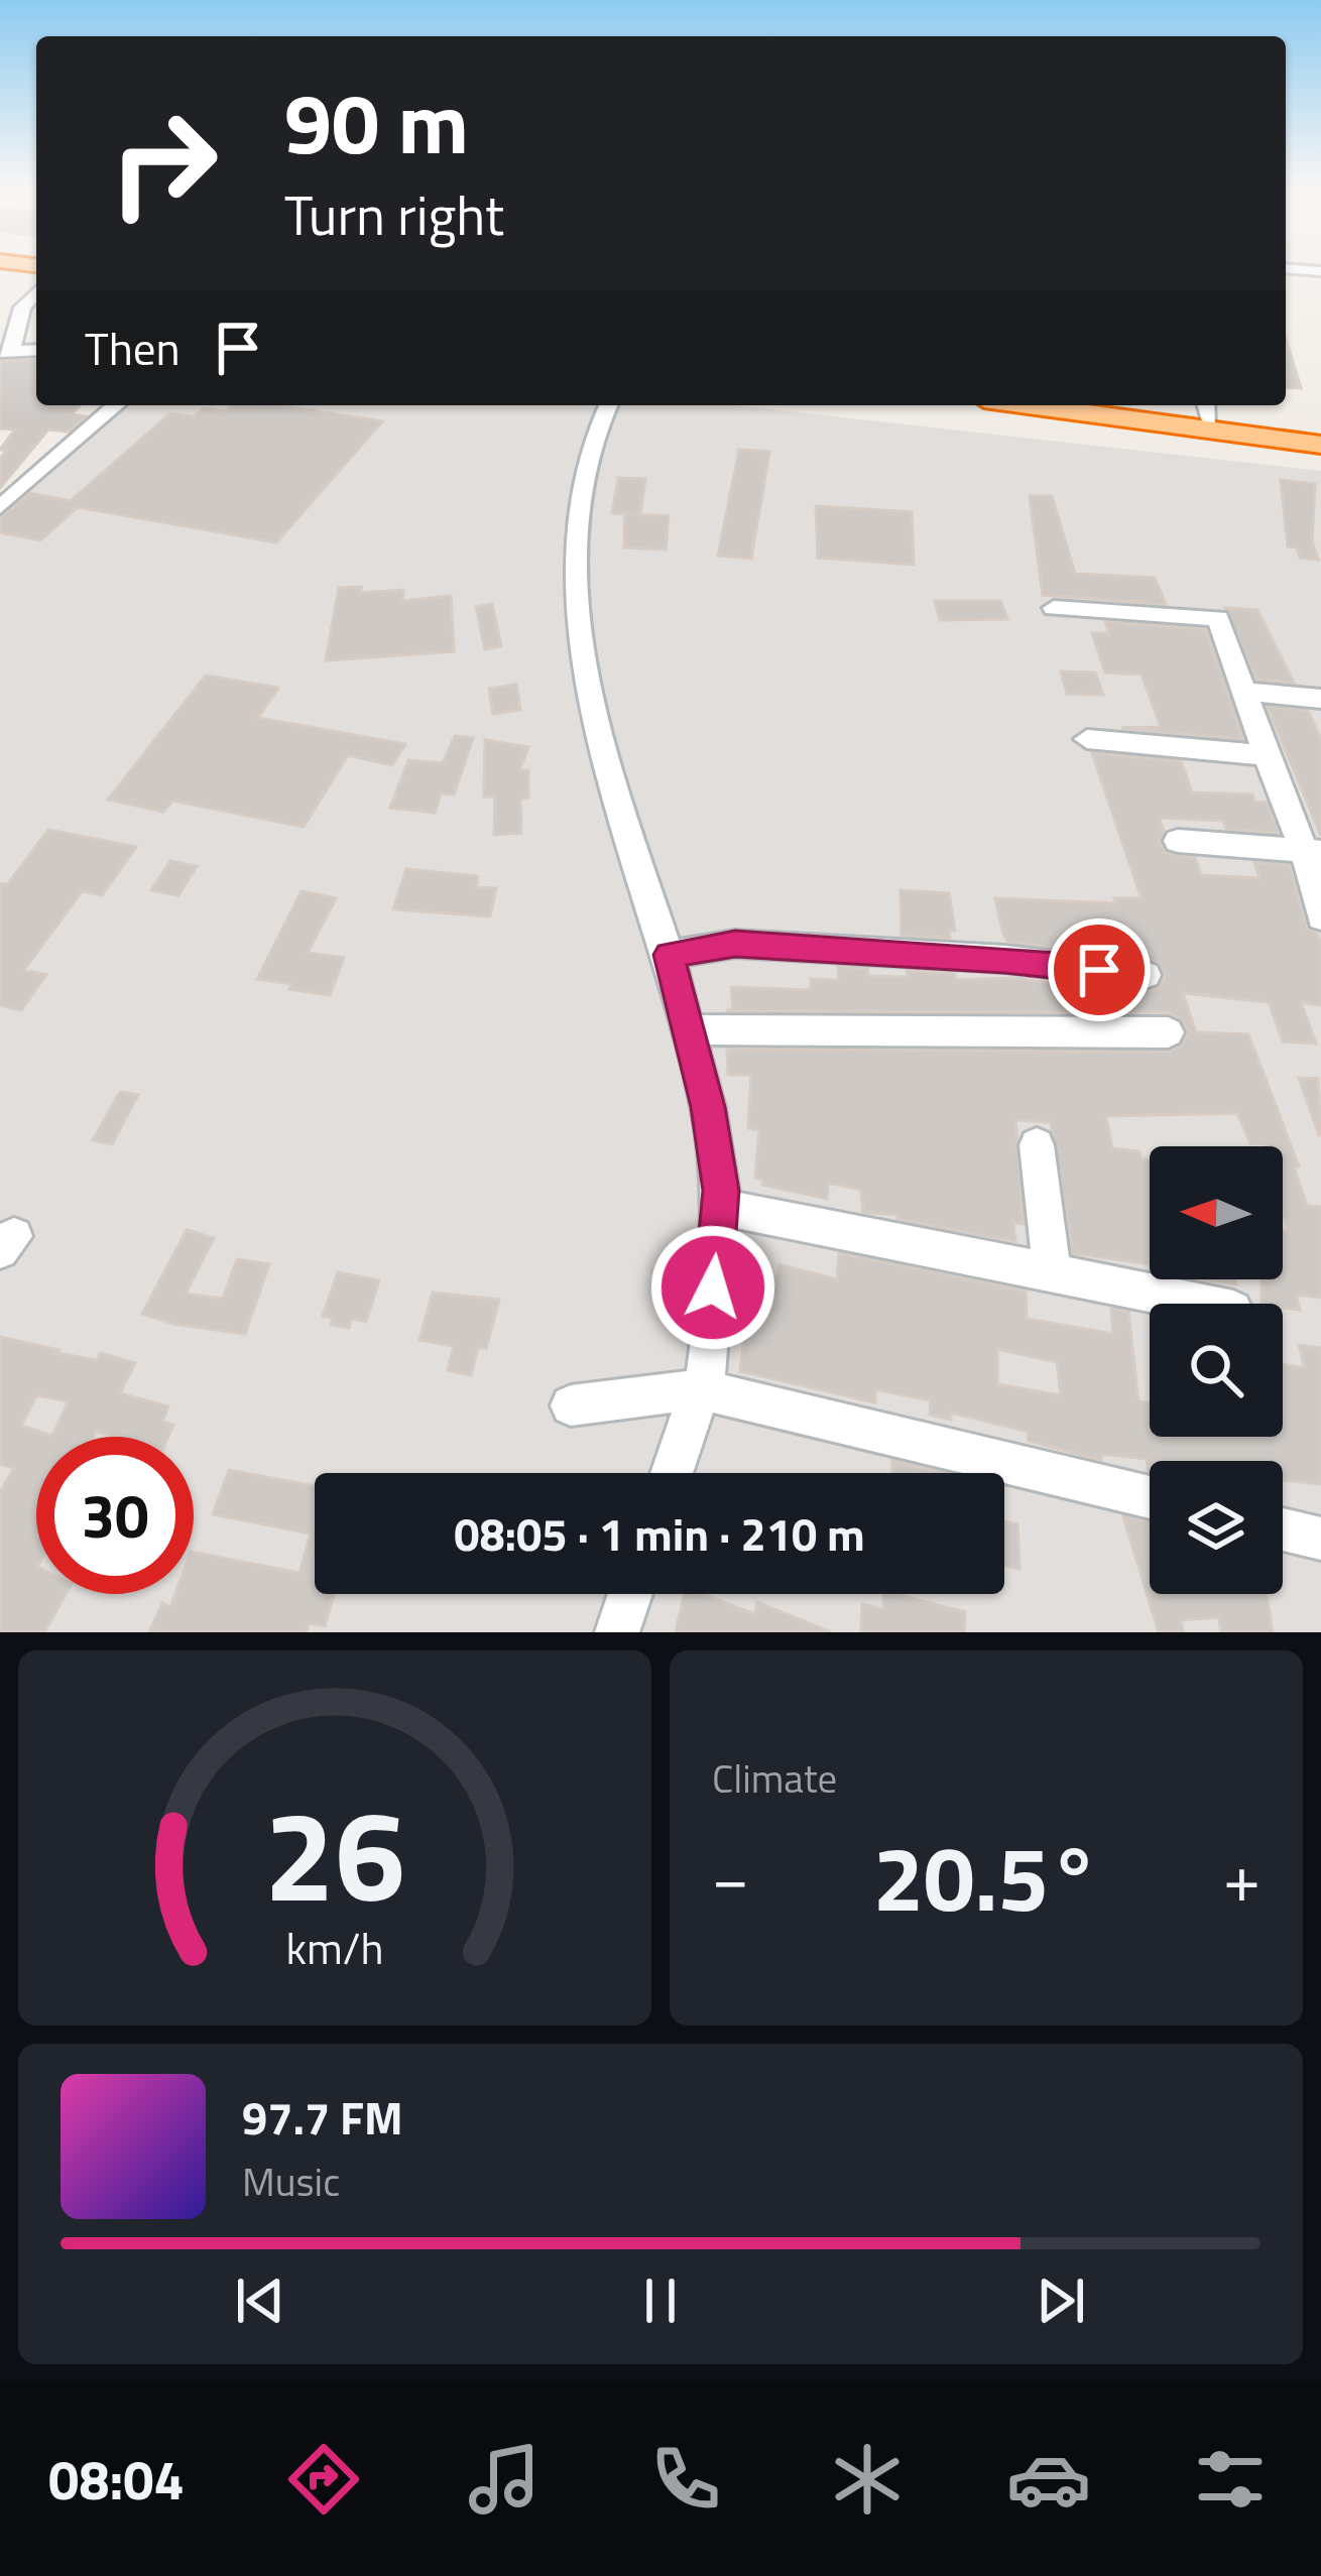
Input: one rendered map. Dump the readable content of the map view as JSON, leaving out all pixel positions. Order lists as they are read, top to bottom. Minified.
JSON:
{"north":"left","page":{"turn":["90 m","Turn right"],"then":"Then","limit":"30","trip":"08:05 · 1 min · 210 m","tile":"Climate","heat":["−","20.5°","+"],"song":["97.7 FM","Music"],"tabs":"08:04","gauge":["26","km/h"]}}
